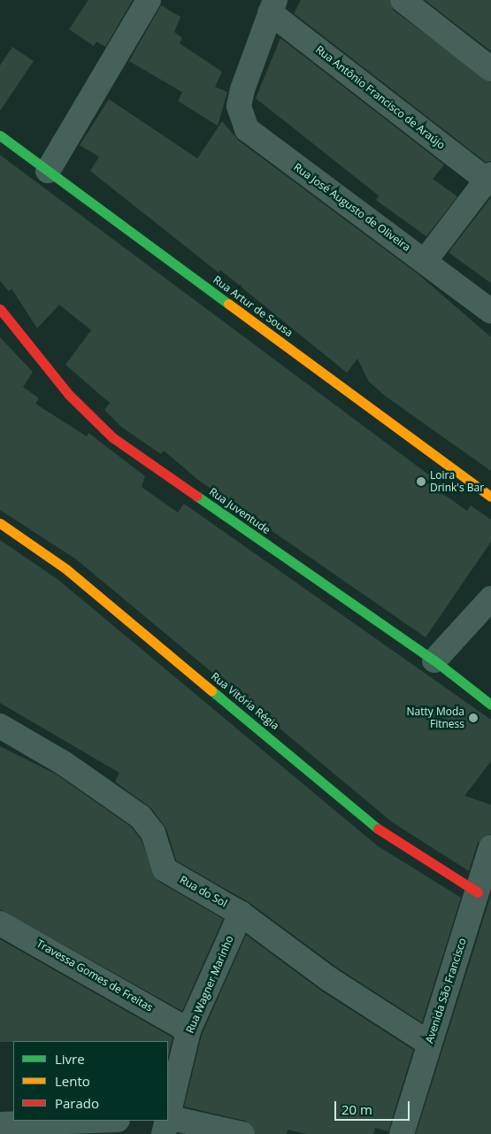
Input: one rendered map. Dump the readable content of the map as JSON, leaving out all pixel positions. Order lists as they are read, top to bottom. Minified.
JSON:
{"streets":{"street":["Rua Antônio Francisco de Araújo","Rua José Augusto de Oliveira","Rua Artur de Sousa","Rua Juventude","Rua Vitória Régia","Rua do Sol","Travessa Gomes de Freitas","Rua Wagner Marinho","Avenida São Francisco"]},"crossings":[["Rua Antônio Francisco de Araújo","Rua José Augusto de Oliveira"],["Rua Vitória Régia","Avenida São Francisco"],["Rua do Sol","Rua Wagner Marinho"],["Rua do Sol","Avenida São Francisco"],["Travessa Gomes de Freitas","Rua Wagner Marinho"]],"places":["Loira Drink's Bar","Natty Moda Fitness"],"legend":["Livre","Lento","Parado"],"scale_bar":"20 m"}
